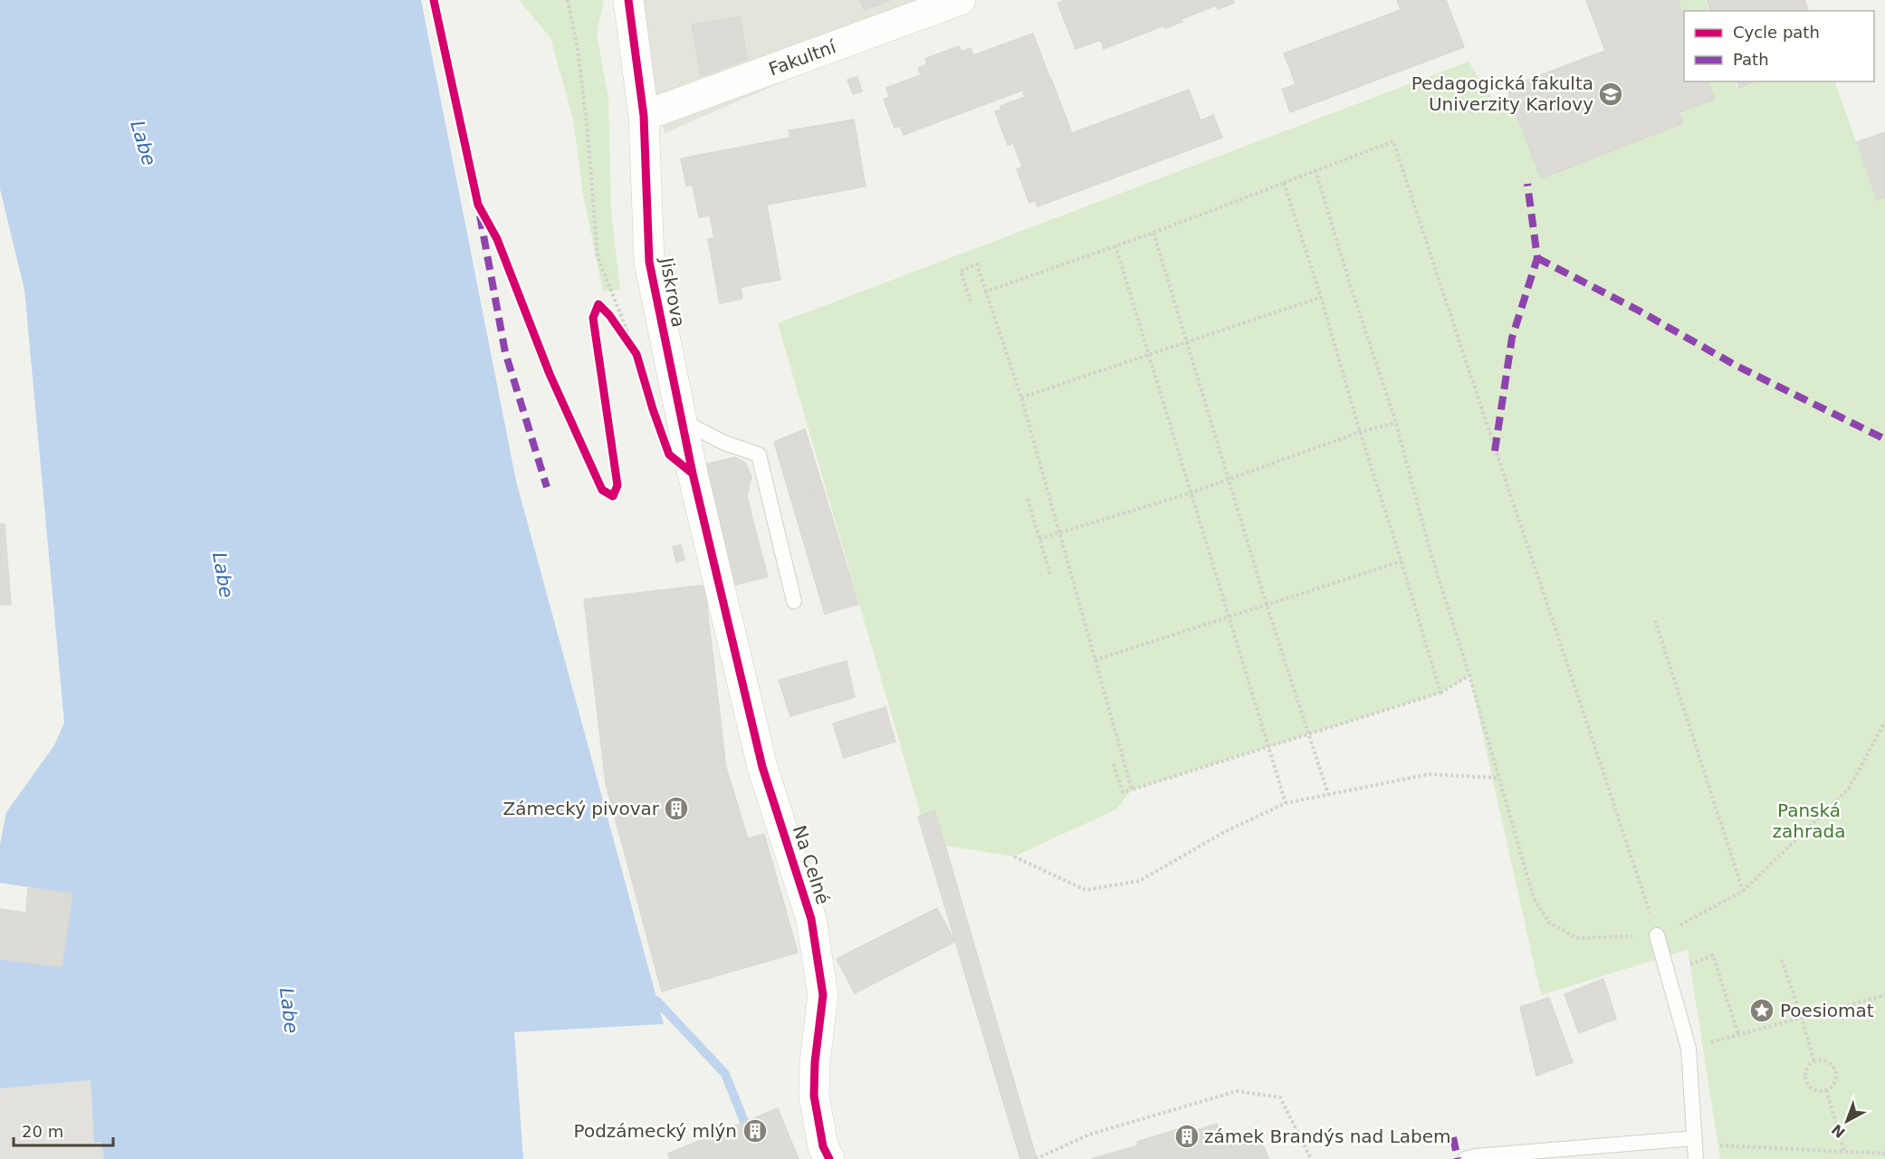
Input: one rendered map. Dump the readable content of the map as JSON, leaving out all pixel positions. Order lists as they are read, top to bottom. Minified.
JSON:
{"streets":{"street":["Fakultní","Jiskrova","Na Celné"]},"crossings":[["Fakultní","Jiskrova"],["Jiskrova","Na Celné"]],"water":["Labe"],"parks":["Panská zahrada"],"places":{"school or university":["Pedagogická fakulta Univerzity Karlovy"],"building":["Zámecký pivovar","Podzámecký mlýn","zámek Brandýs nad Labem"],"place":["Poesiomat"]},"legend":["Cycle path","Path"],"scale_bar":"20 m","north":"bottom left"}
